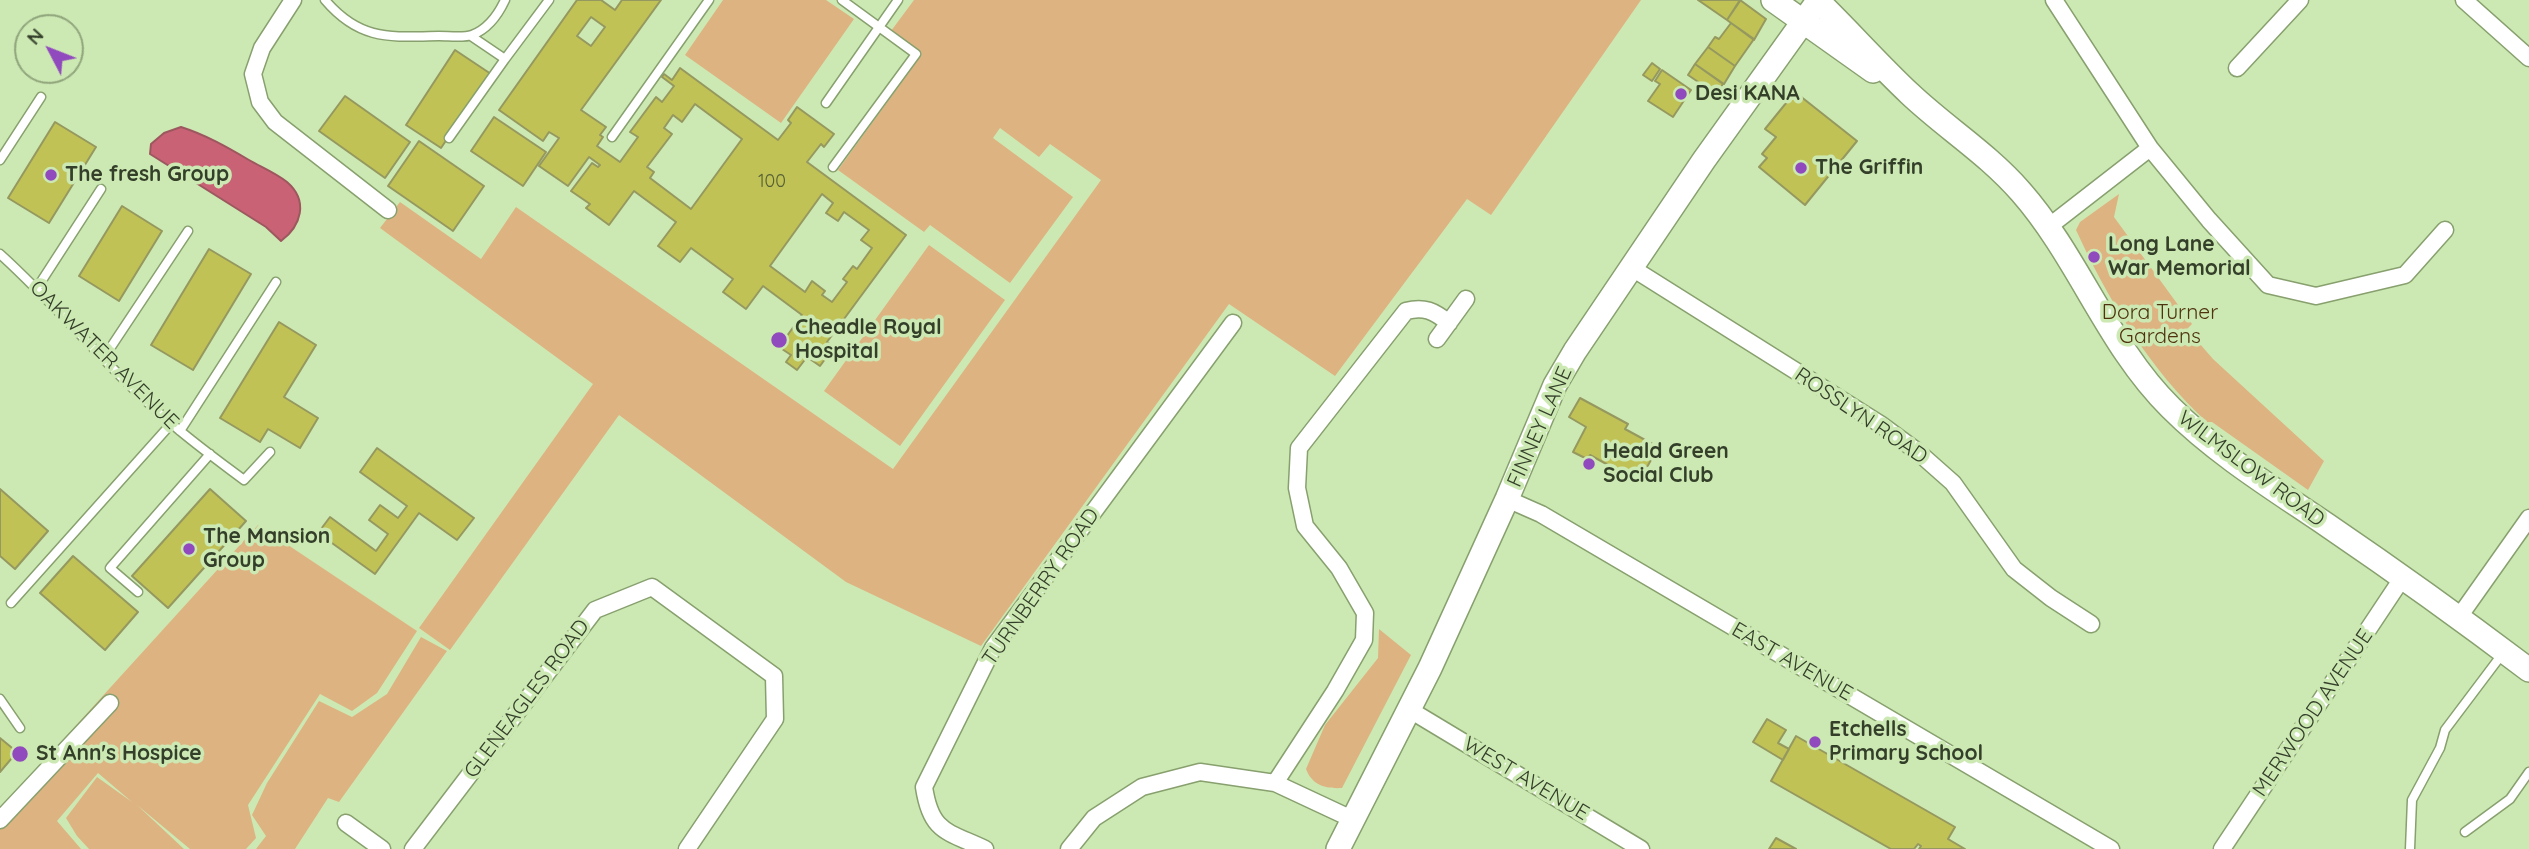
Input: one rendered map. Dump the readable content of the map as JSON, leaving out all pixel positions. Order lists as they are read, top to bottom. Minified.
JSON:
{"streets":{"main road":["FINNEY LANE","WILMSLOW ROAD"],"street":["ROSSLYN ROAD","TURNBERRY ROAD","EAST AVENUE","GLENEAGLES ROAD","MERWOOD AVENUE","WEST AVENUE"],"lane":["OAKWATER AVENUE"]},"crossings":[["ROSSLYN ROAD","FINNEY LANE"],["FINNEY LANE","WILMSLOW ROAD"],["FINNEY LANE","EAST AVENUE"],["FINNEY LANE","WEST AVENUE"],["WILMSLOW ROAD","MERWOOD AVENUE"]],"parks":["Dora Turner Gardens"],"places":["Desi KANA","The Griffin","The fresh Group","Long Lane War Memorial","Cheadle Royal Hospital","Heald Green Social Club","The Mansion Group","Etchells Primary School","St Ann's Hospice"],"house_numbers":["100"],"north":"top left"}
